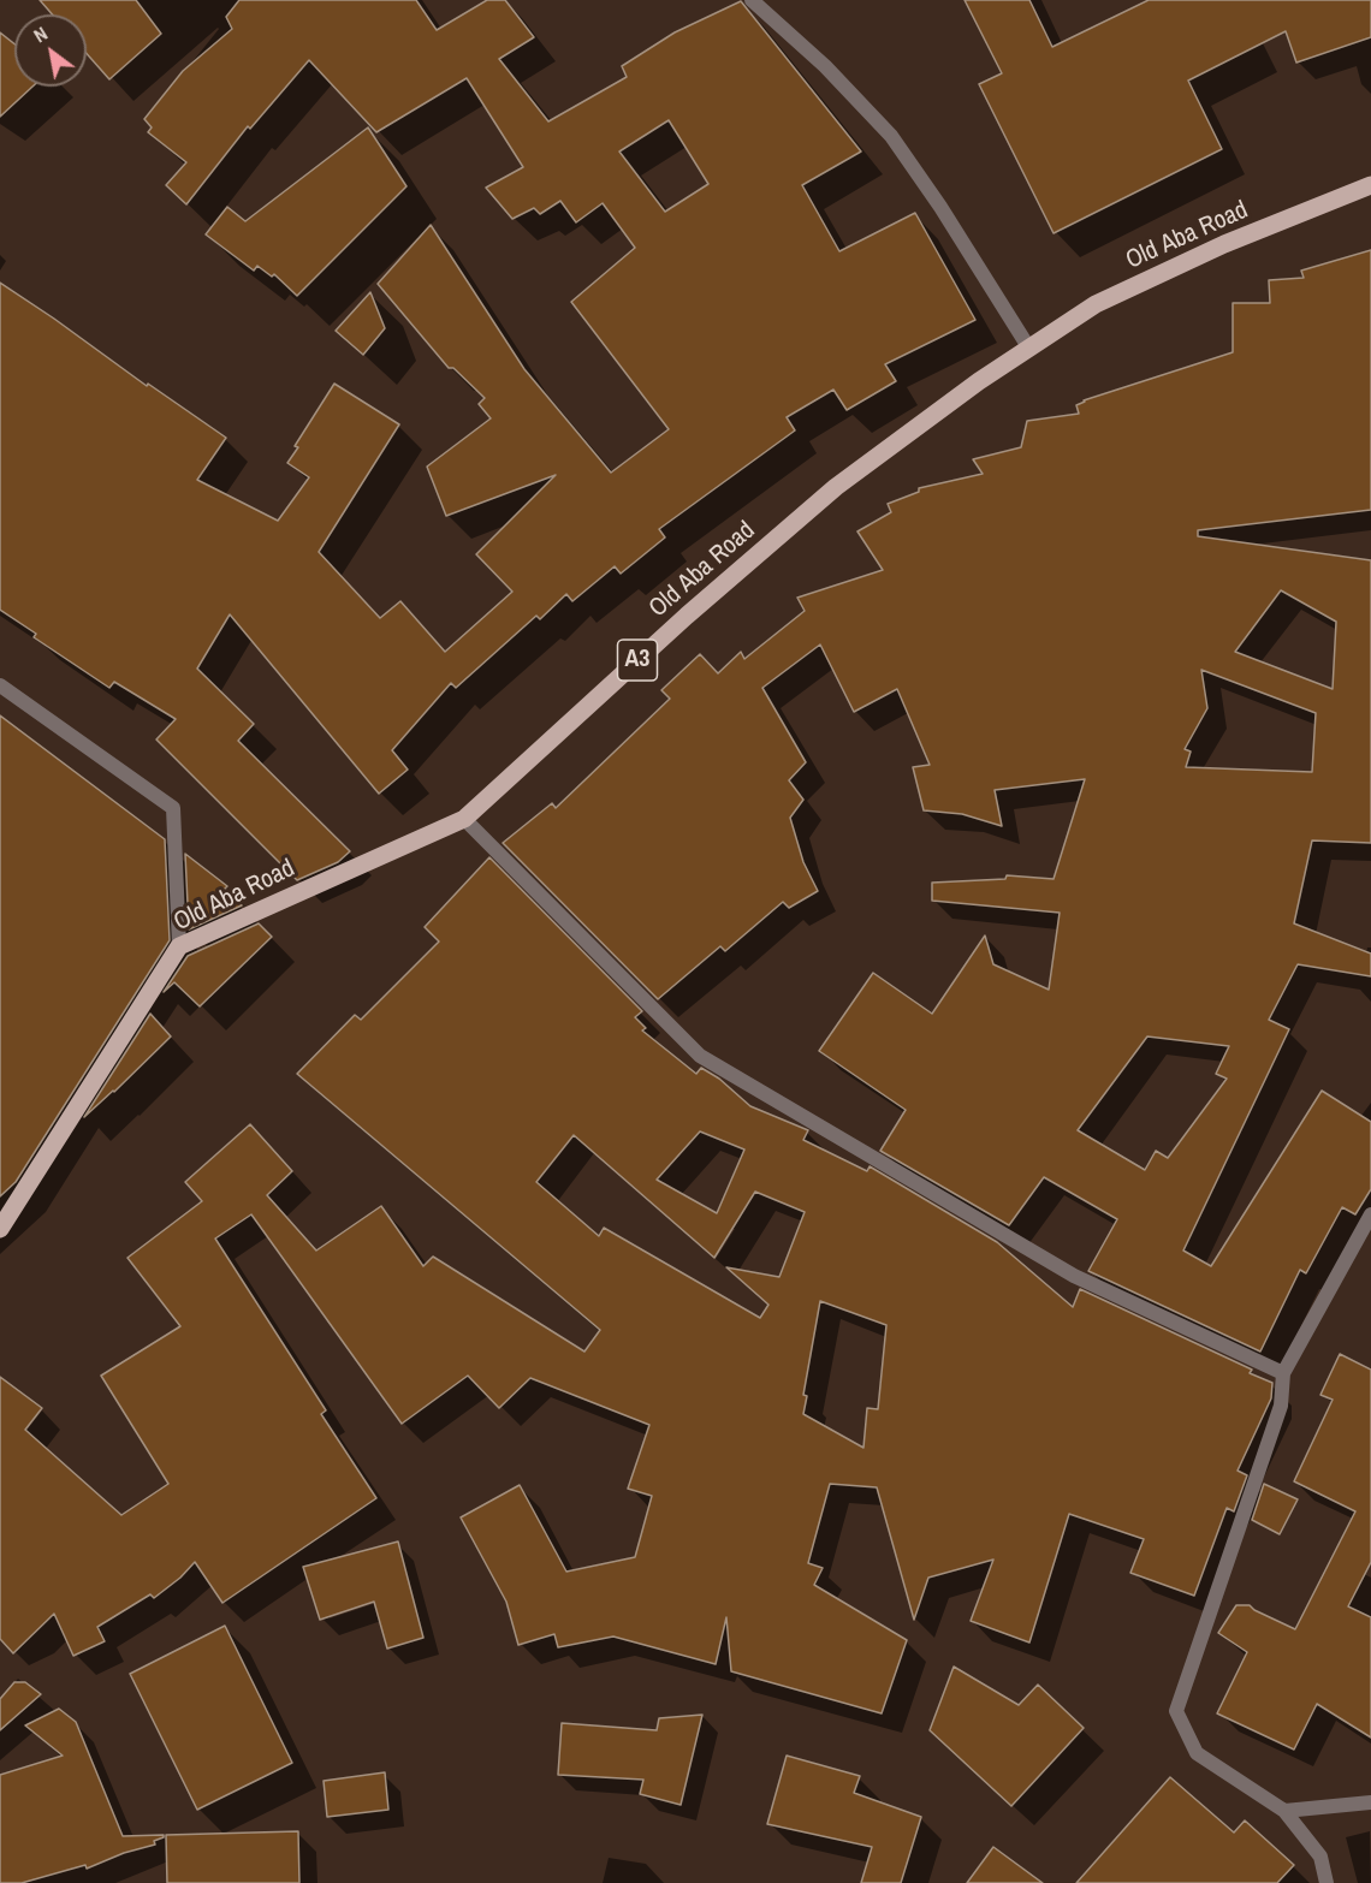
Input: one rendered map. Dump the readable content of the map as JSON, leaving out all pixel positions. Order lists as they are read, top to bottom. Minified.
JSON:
{"streets":{"main road":["Old Aba Road","A3"]},"north":"top left"}
